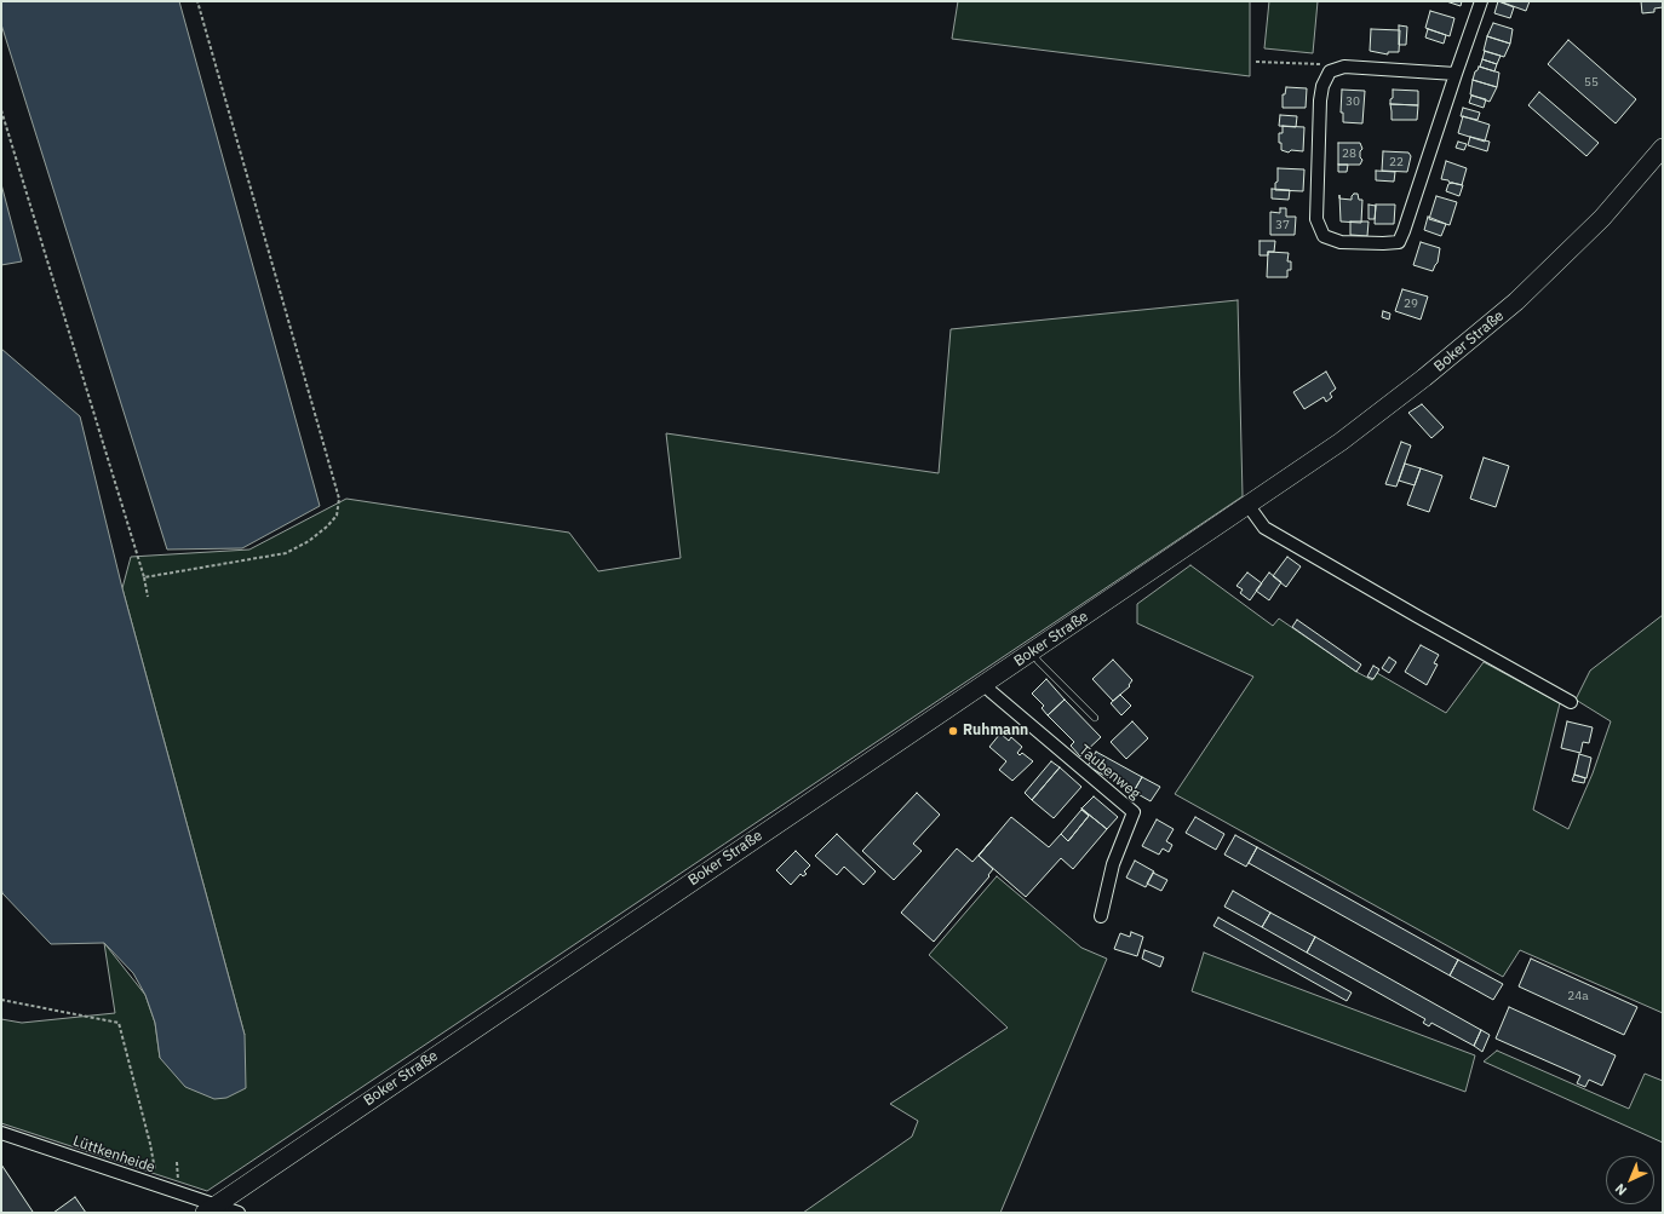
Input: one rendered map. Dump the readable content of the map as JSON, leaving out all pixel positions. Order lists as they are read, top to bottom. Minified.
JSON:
{"streets":{"main road":["Boker Straße"],"street":["Taubenweg","Lüttkenheide"]},"crossings":[["Boker Straße","Taubenweg"],["Boker Straße","Lüttkenheide"]],"places":["Ruhmann"],"house_numbers":["55","30","28","22","37","29","24a"],"north":"bottom left"}
